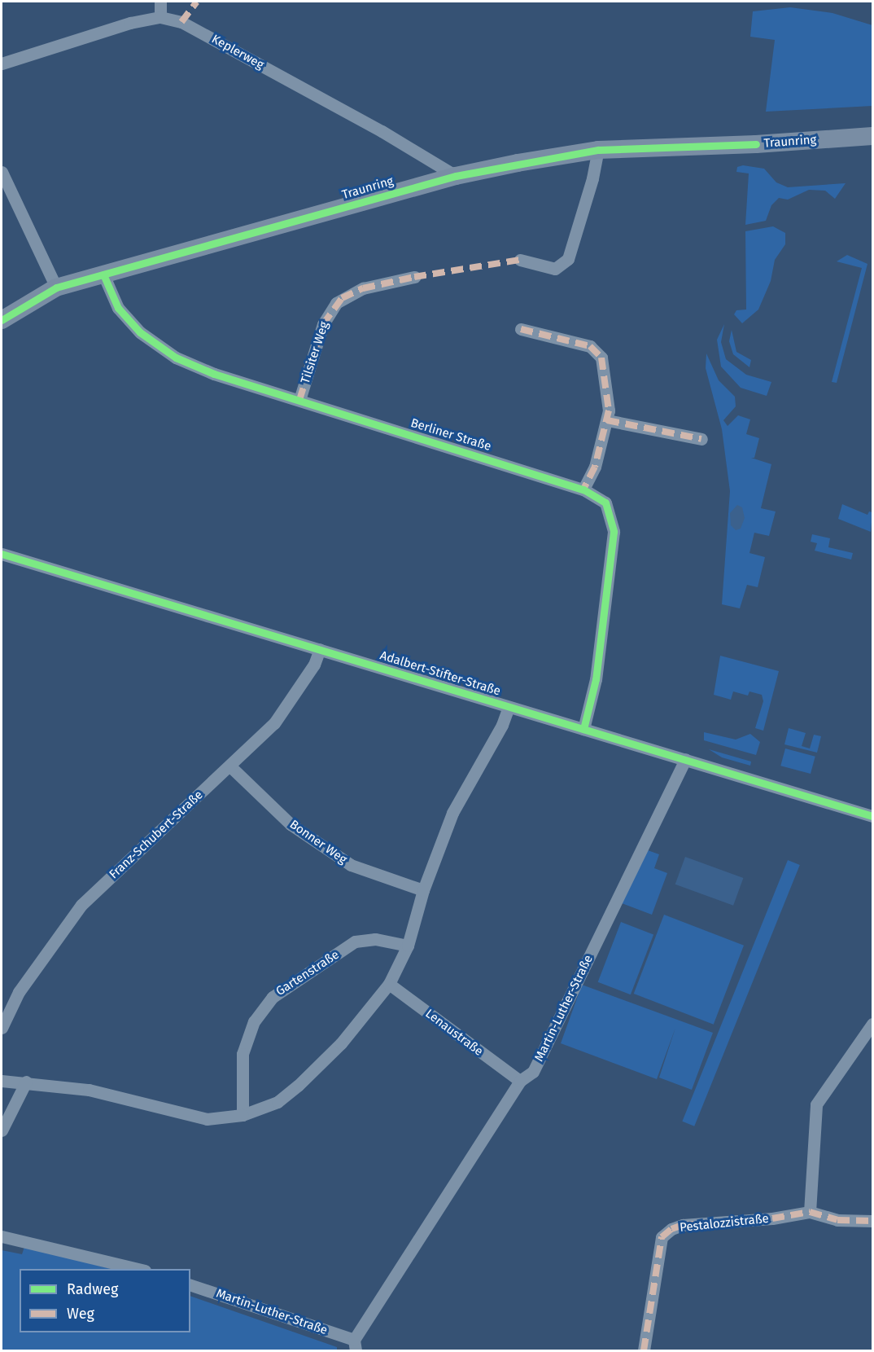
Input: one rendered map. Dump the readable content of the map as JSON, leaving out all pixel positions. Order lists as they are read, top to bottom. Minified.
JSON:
{"streets":{"street":["Keplerweg","Traunring","Tilsiter Weg","Berliner Straße","Adalbert-Stifter-Straße","Franz-Schubert-Straße","Bonner Weg","Gartenstraße","Martin-Luther-Straße","Lenaustraße","Pestalozzistraße"]},"crossings":[["Keplerweg","Traunring"],["Traunring","Berliner Straße"],["Tilsiter Weg","Berliner Straße"],["Berliner Straße","Adalbert-Stifter-Straße"],["Adalbert-Stifter-Straße","Franz-Schubert-Straße"],["Adalbert-Stifter-Straße","Martin-Luther-Straße"],["Franz-Schubert-Straße","Bonner Weg"],["Martin-Luther-Straße","Lenaustraße"]],"legend":["Radweg","Weg"]}
